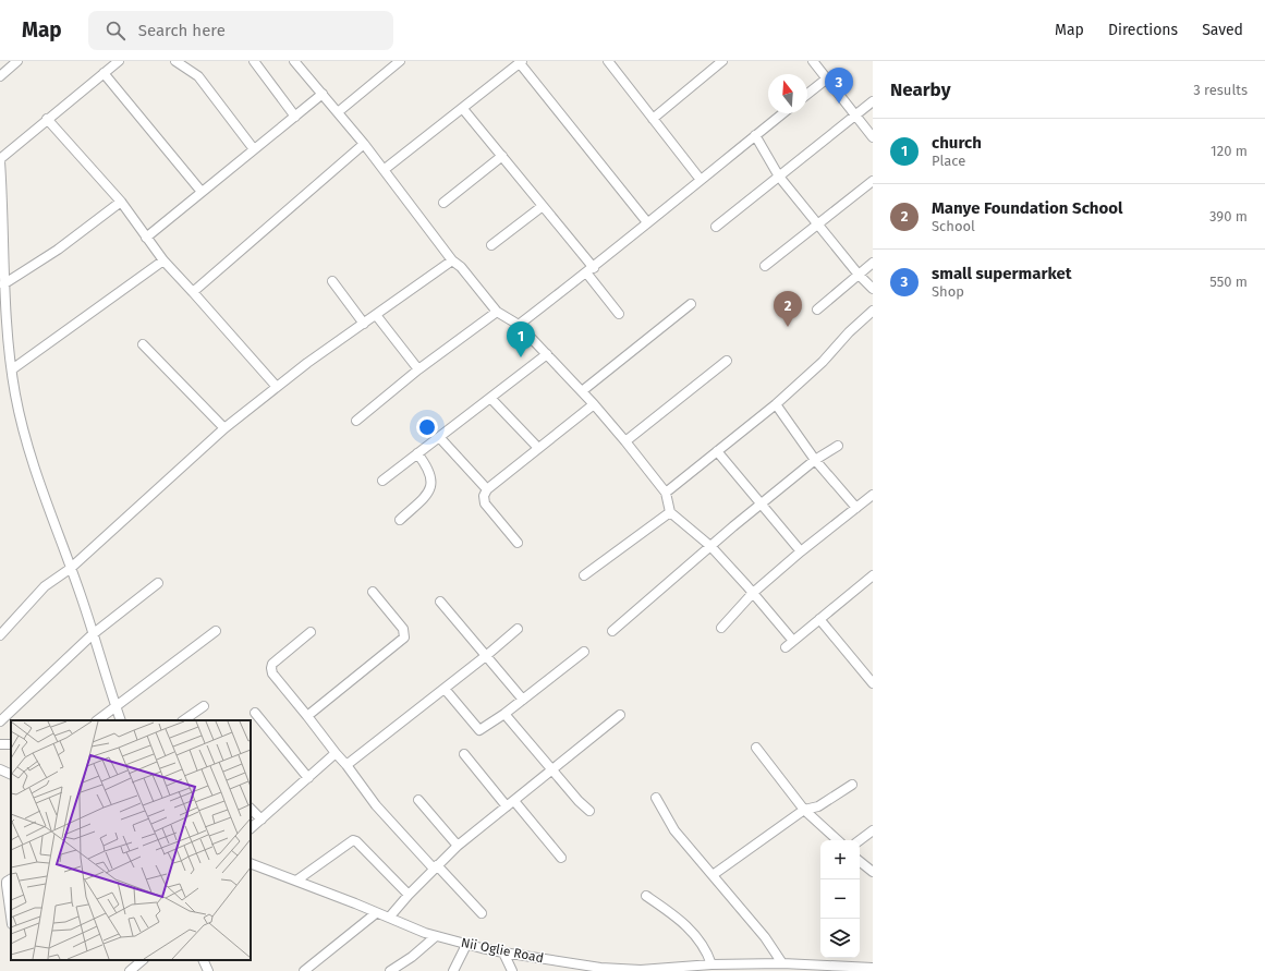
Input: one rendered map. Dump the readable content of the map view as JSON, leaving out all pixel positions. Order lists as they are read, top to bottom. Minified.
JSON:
{"streets":{"street":["Nii Oglie Road"]},"north":"top","page":{"header":"Map","search":"Search here","nav":["Map","Directions","Saved"],"heading":["Nearby","3 results"],"pins":["3","2","1"],"list":[{"mark":"1","name":"church","note":"Place","value":"120 m"},{"mark":"2","name":"Manye Foundation School","note":"School","value":"390 m"},{"mark":"3","name":"small supermarket","note":"Shop","value":"550 m"}],"map_buttons":["+","−"]}}
